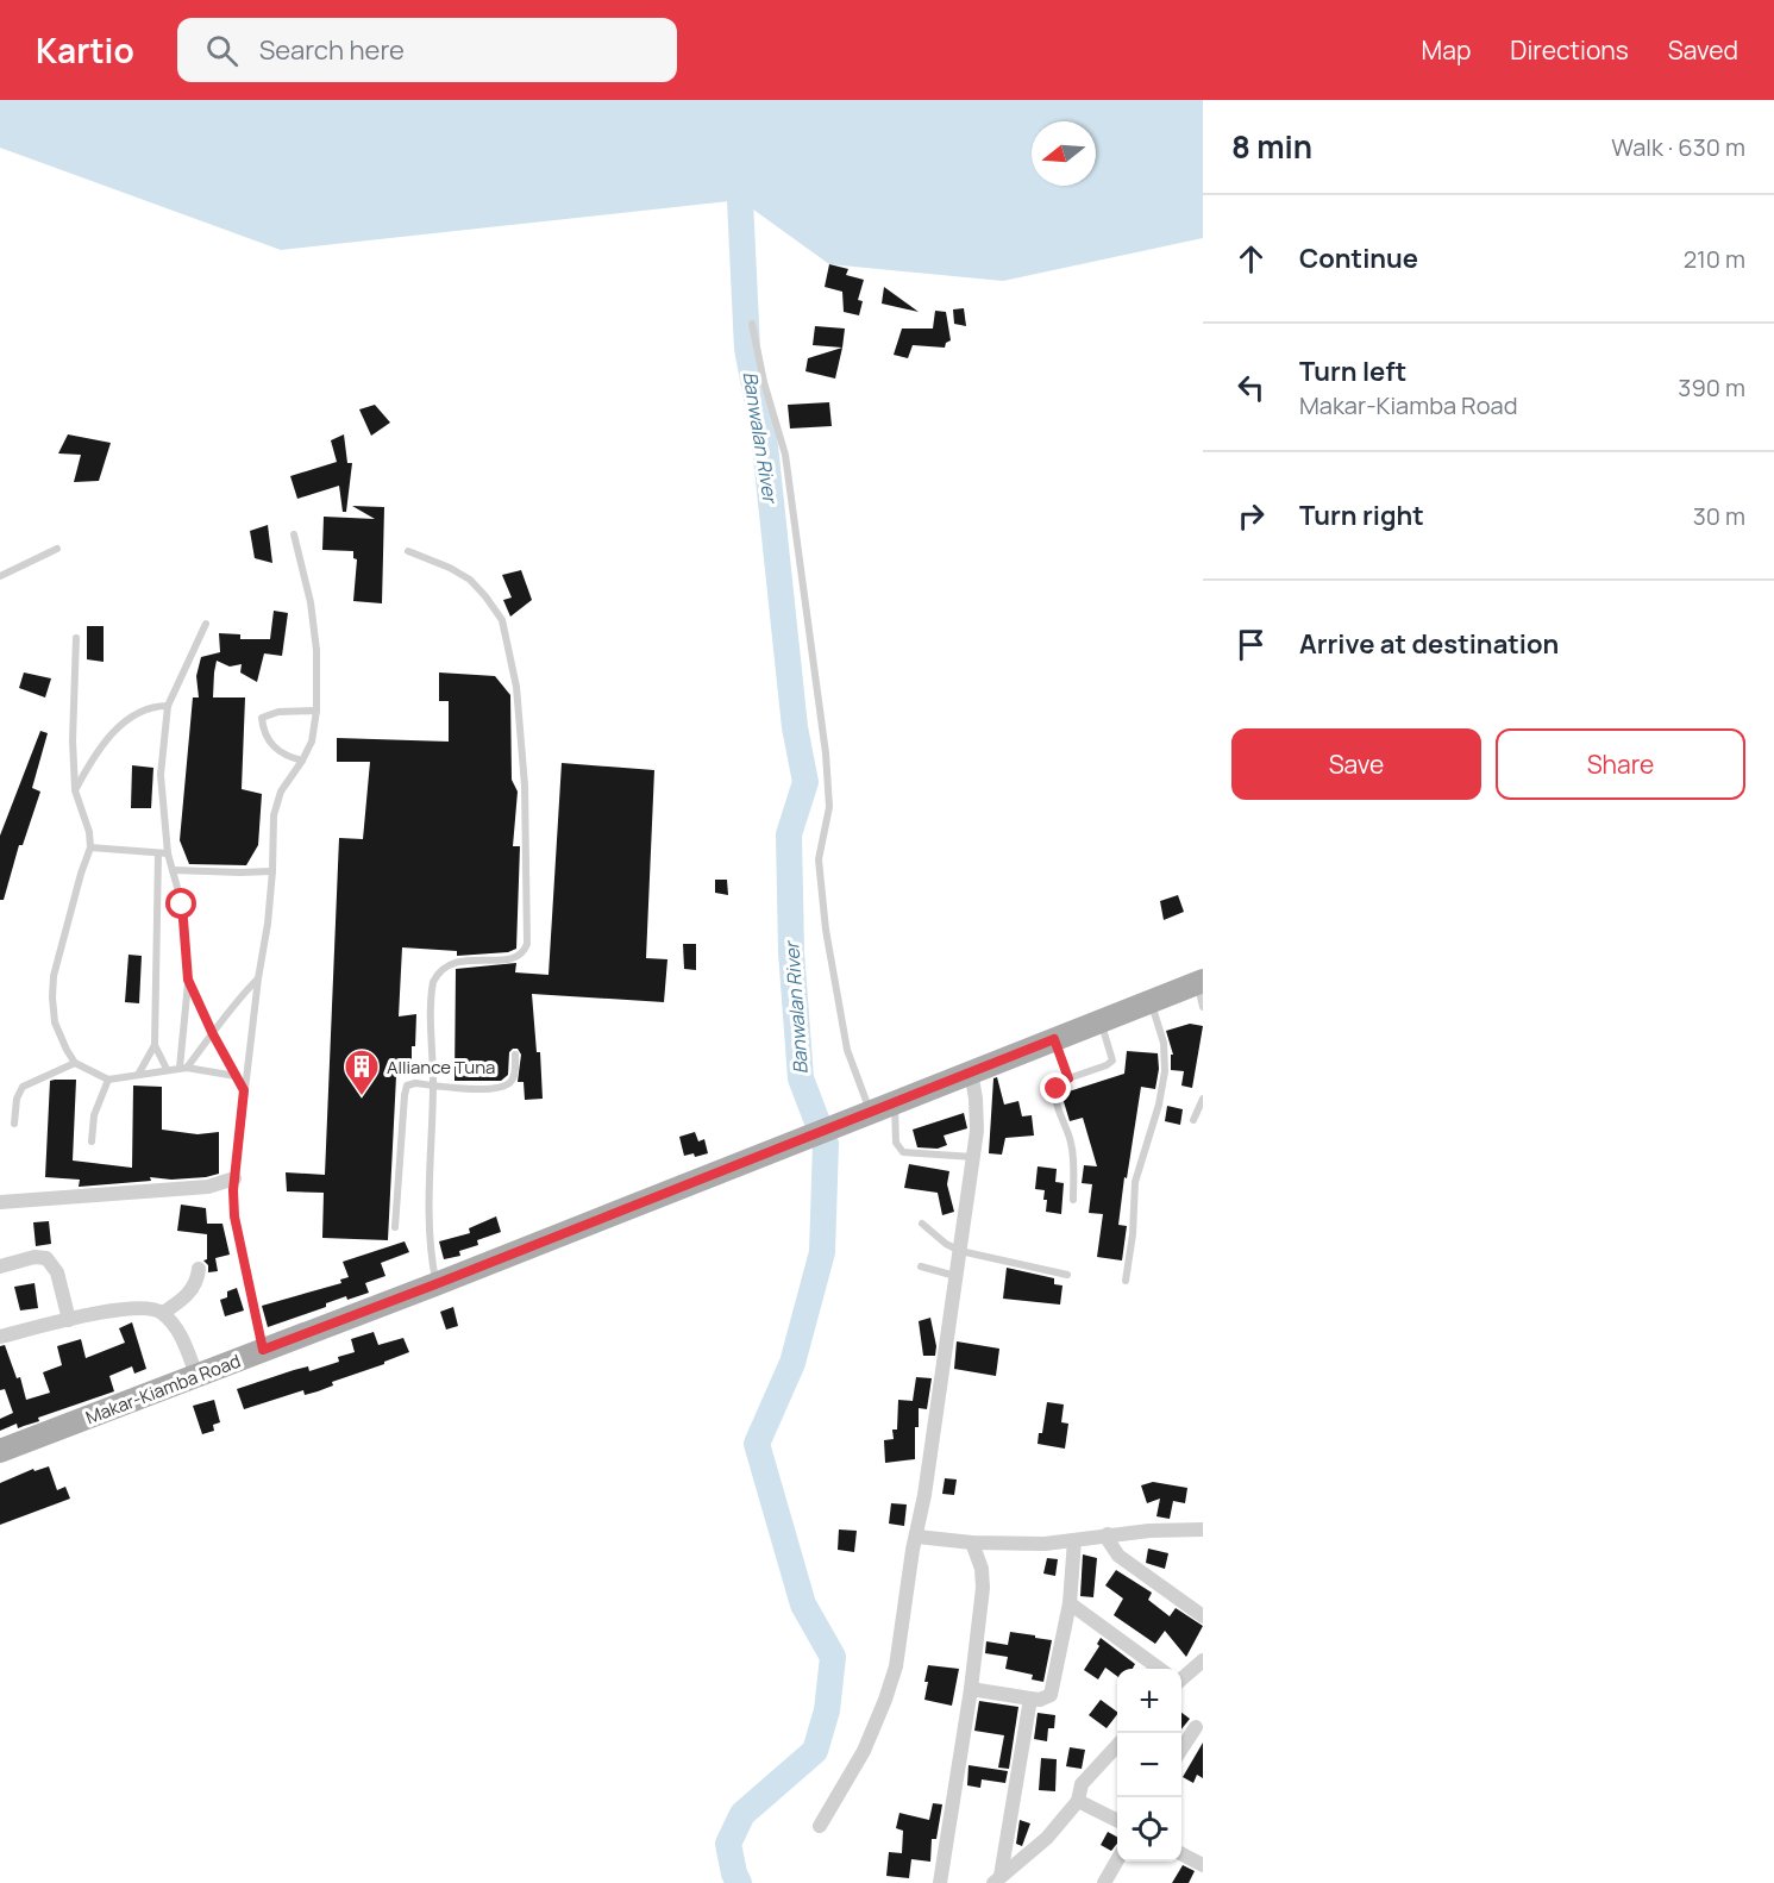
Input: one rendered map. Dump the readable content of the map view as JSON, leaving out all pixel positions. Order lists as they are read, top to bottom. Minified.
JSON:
{"streets":{"main road":["Makar-Kiamba Road"]},"water":["Banwalan River"],"places":{"building":["Alliance Tuna"]},"north":"left","page":{"header":"Kartio","search":"Search here","nav":["Map","Directions","Saved"],"heading":["8 min","Walk · 630 m"],"list":[["Continue","210 m"],["Turn left","Makar-Kiamba Road","390 m"],["Turn right","30 m"],"Arrive at destination"],"buttons":["Save","Share"],"map_buttons":["+","−"]}}
